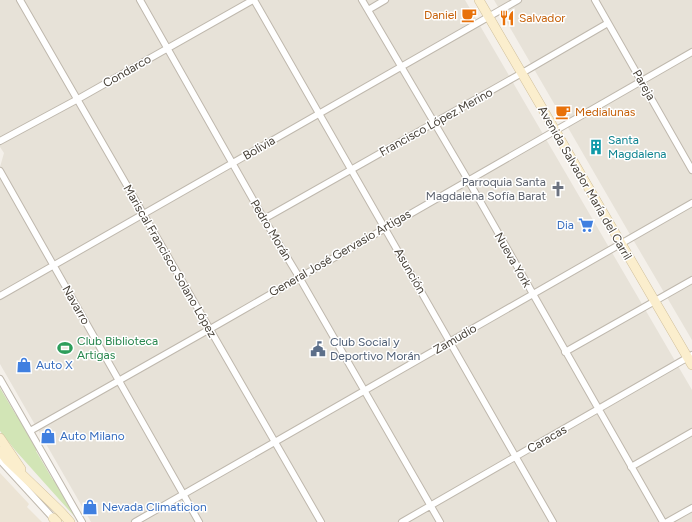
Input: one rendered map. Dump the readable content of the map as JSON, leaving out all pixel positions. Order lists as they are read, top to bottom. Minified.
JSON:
{"streets":{"main road":["Avenida Salvador María del Carril"],"street":["Condarco","Pareja","Francisco López Merino","Bolivia","Pedro Morán","General José Gervasio Artigas","Nueva York","Mariscal Francisco Solano López","Asunción","Navarro","Zamudio","Caracas"]},"crossings":[["Condarco","Pedro Morán"],["Condarco","Mariscal Francisco Solano López"],["Condarco","Asunción"],["Pareja","Francisco López Merino"],["Pareja","General José Gervasio Artigas"],["Francisco López Merino","Avenida Salvador María del Carril"],["Francisco López Merino","Pedro Morán"],["Francisco López Merino","Nueva York"],["Francisco López Merino","Asunción"],["Bolivia","Avenida Salvador María del Carril"],["Bolivia","Pedro Morán"],["Bolivia","Nueva York"],["Bolivia","Mariscal Francisco Solano López"],["Bolivia","Asunción"],["Bolivia","Navarro"],["Avenida Salvador María del Carril","General José Gervasio Artigas"],["Avenida Salvador María del Carril","Zamudio"],["Avenida Salvador María del Carril","Caracas"],["Pedro Morán","General José Gervasio Artigas"],["Pedro Morán","Zamudio"],["Pedro Morán","Caracas"],["General José Gervasio Artigas","Nueva York"],["General José Gervasio Artigas","Mariscal Francisco Solano López"],["General José Gervasio Artigas","Asunción"],["General José Gervasio Artigas","Navarro"],["Nueva York","Zamudio"],["Nueva York","Caracas"],["Mariscal Francisco Solano López","Zamudio"],["Asunción","Zamudio"],["Asunción","Caracas"],["Navarro","Zamudio"]],"places":{"cafe":["Daniel","Medialunas"],"restaurant":["Salvador"],"building":["Santa Magdalena"],"church":["Parroquia Santa Magdalena Sofía Barat"],"supermarket":["Dia"],"sports":["Club Biblioteca Artigas"],"public building":["Club Social y Deportivo Morán"],"shop":["Auto X","Auto Milano","Nevada Climaticion"]}}
